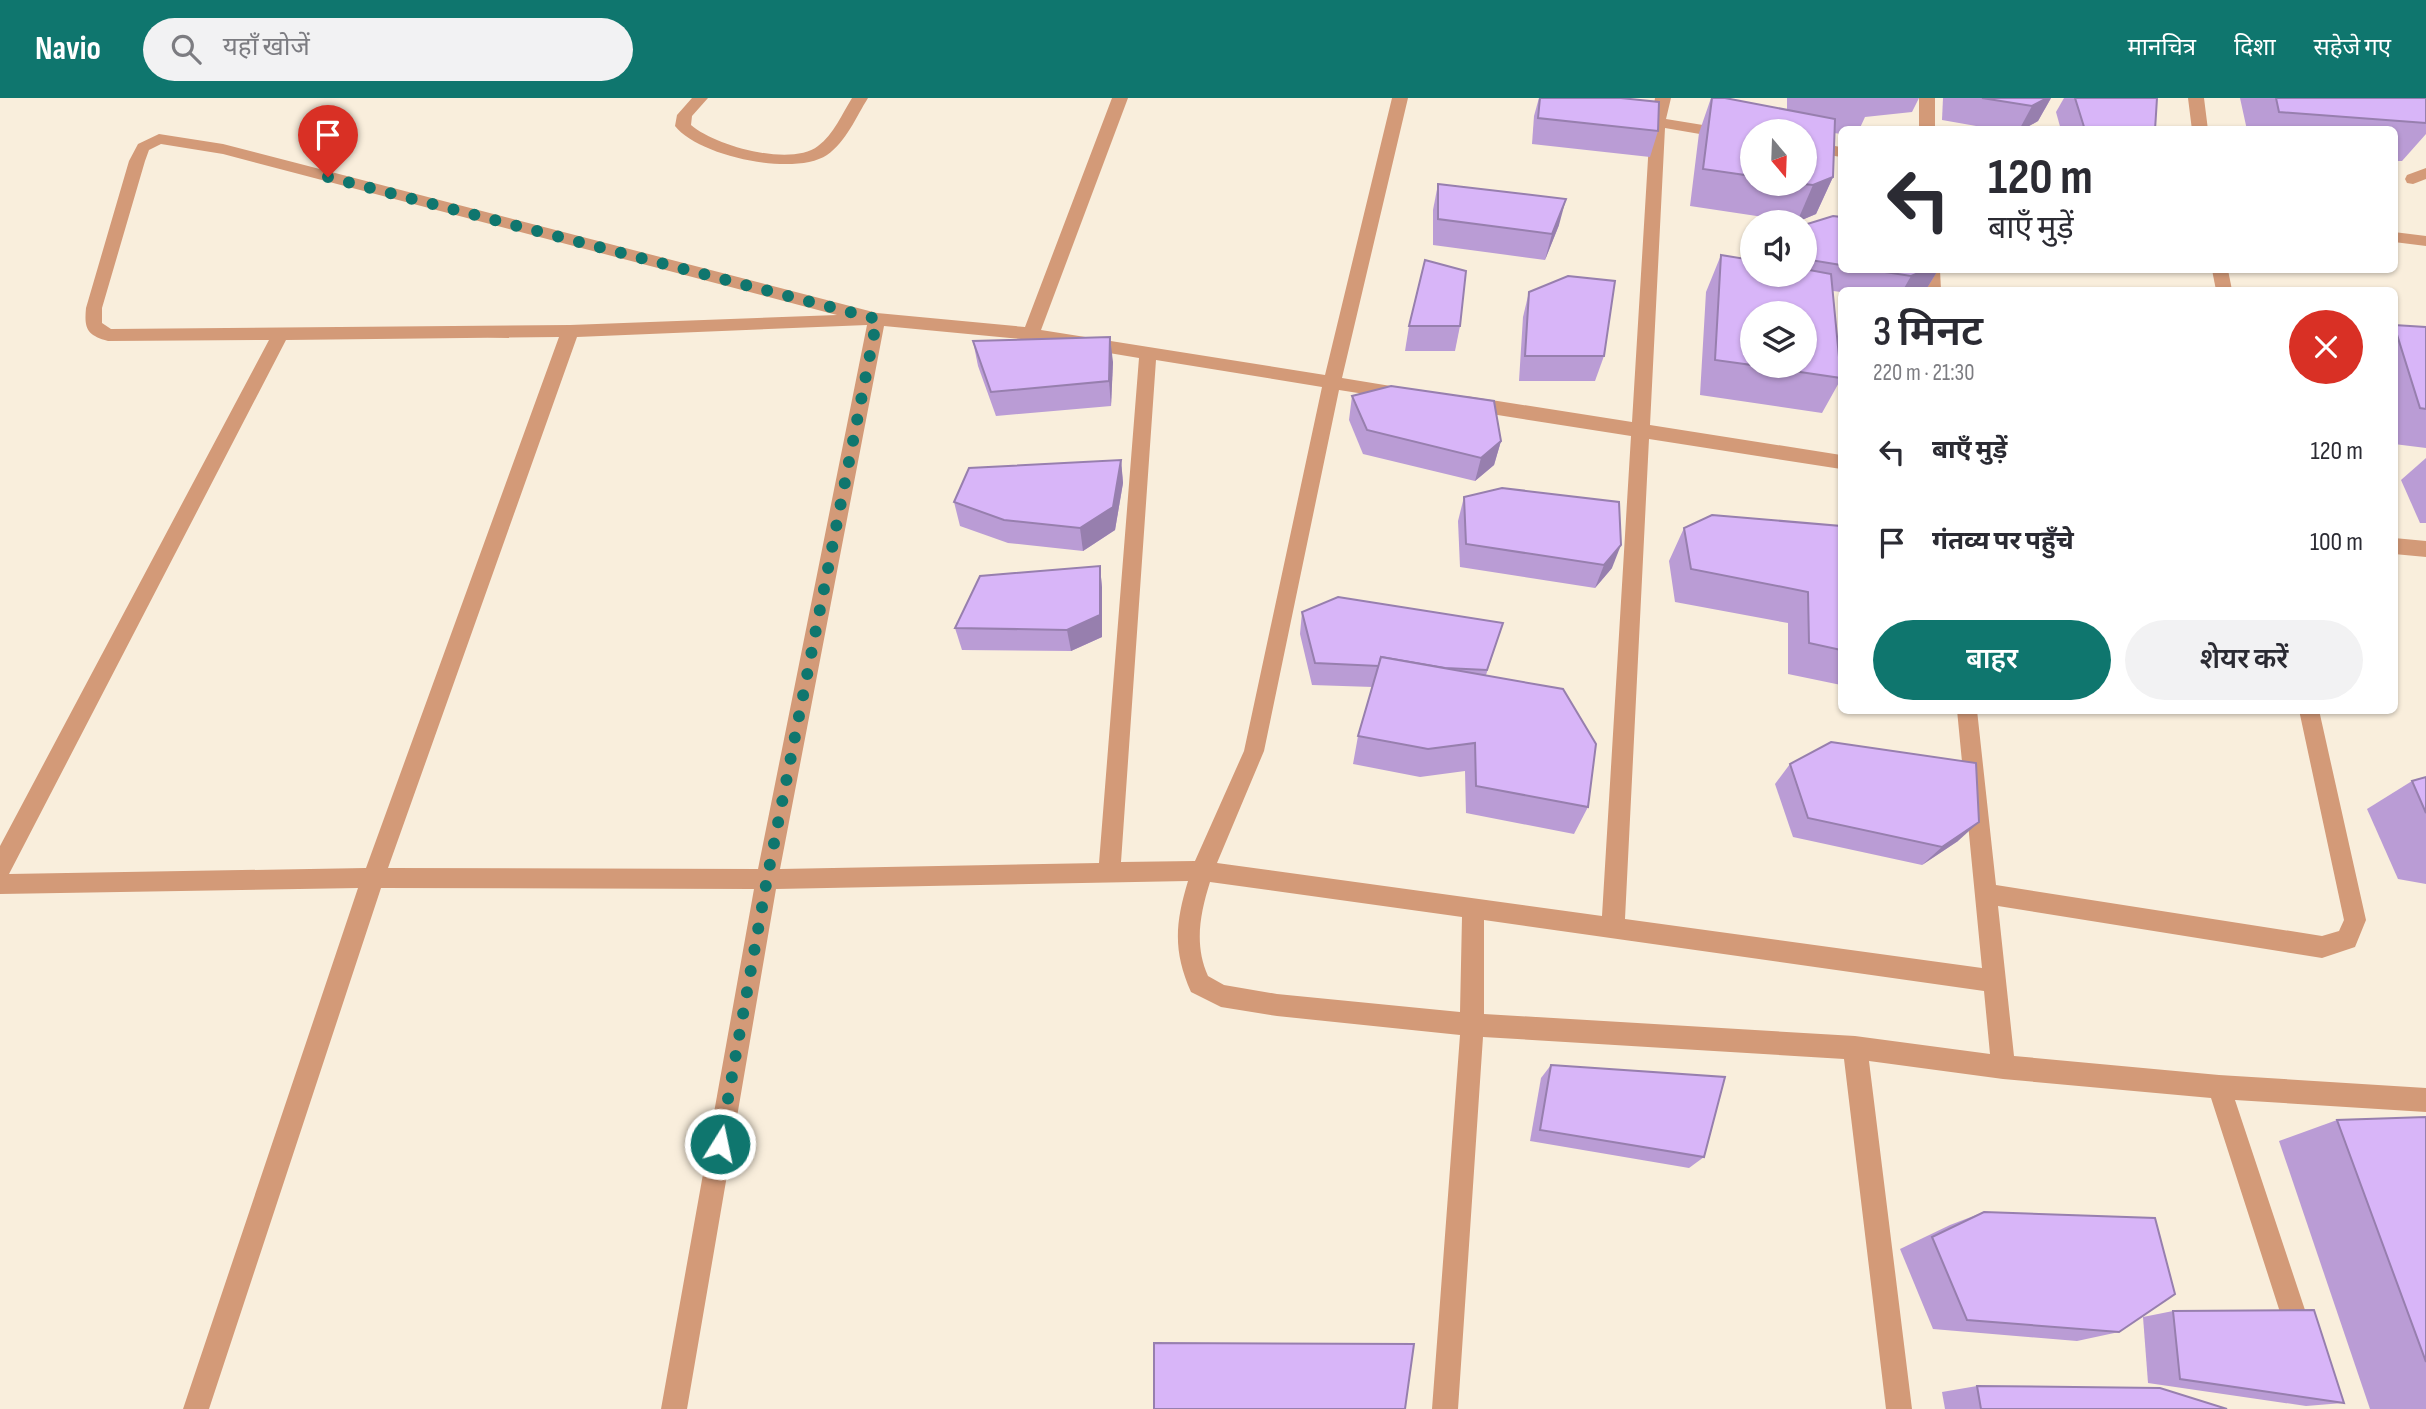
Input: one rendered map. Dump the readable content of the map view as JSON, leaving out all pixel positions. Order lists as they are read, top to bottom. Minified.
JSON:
{"north":"bottom","page":{"header":"Navio","search":"यहाँ खोजें","nav":["मानचित्र","दिशा","सहेजे गए"],"turn":["120 m","बाएँ मुड़ें"],"heading":["3 मिनट","220 m · 21:30"],"list":[{"name":"बाएँ मुड़ें","value":"120 m"},{"name":"गंतव्य पर पहुँचे","value":"100 m"}],"buttons":["बाहर","शेयर करें"]}}
